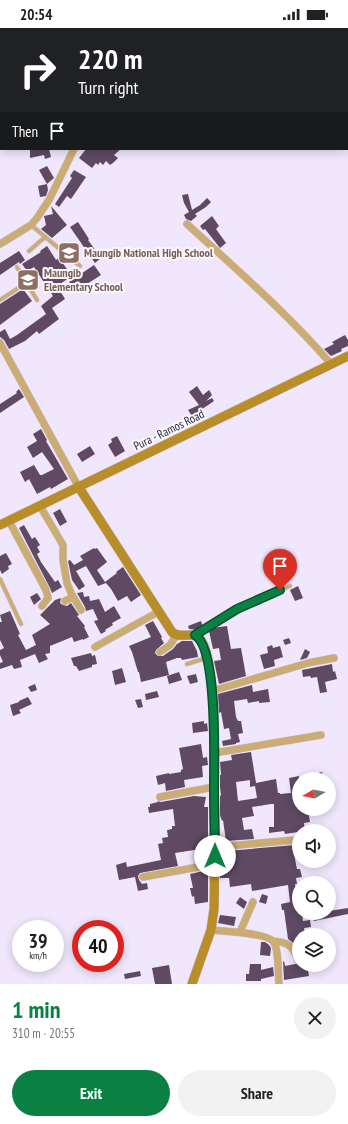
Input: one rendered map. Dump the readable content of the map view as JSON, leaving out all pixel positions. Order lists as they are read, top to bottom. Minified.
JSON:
{"streets":{"street":["Pura - Ramos Road"]},"places":{"school or university":["Maungib National High School","Maungib Elementary School"]},"north":"left","page":{"status":"20:54","turn":["220 m","Turn right"],"then":"Then","speed":"39 km/h","limit":"40","heading":["1 min","310 m · 20:55"],"buttons":["Exit","Share"]}}
